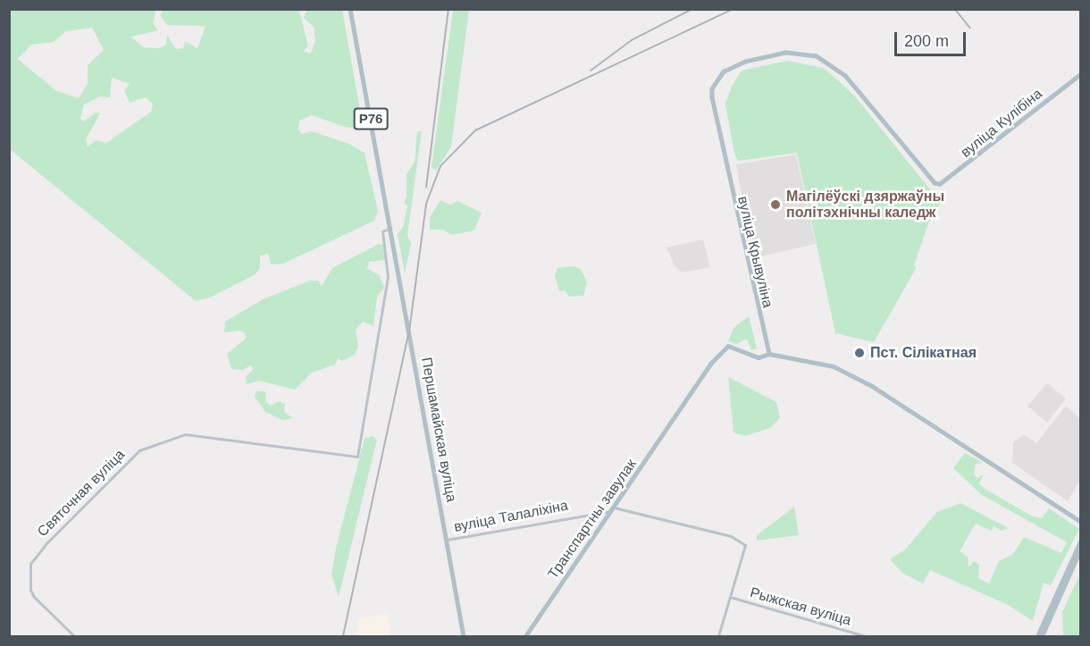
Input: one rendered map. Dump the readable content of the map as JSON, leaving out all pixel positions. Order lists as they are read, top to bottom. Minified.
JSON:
{"streets":{"main road":["Р76","вуліца Кулібіна","вуліца Крывуліна","Першамайская вуліца","Транспартны завулак"],"street":["Святочная вуліца","вуліца Талаліхіна","Рыжская вуліца"]},"crossings":[["Р76","Першамайская вуліца"],["Р76","Святочная вуліца"],["вуліца Кулібіна","вуліца Крывуліна"],["вуліца Крывуліна","Транспартны завулак"],["Першамайская вуліца","Святочная вуліца"],["Першамайская вуліца","вуліца Талаліхіна"],["вуліца Талаліхіна","Транспартны завулак"]],"places":["Магілёўскі дзяржаўны політэхнічны каледж","Пст. Сілікатная"],"scale_bar":"200 m"}
